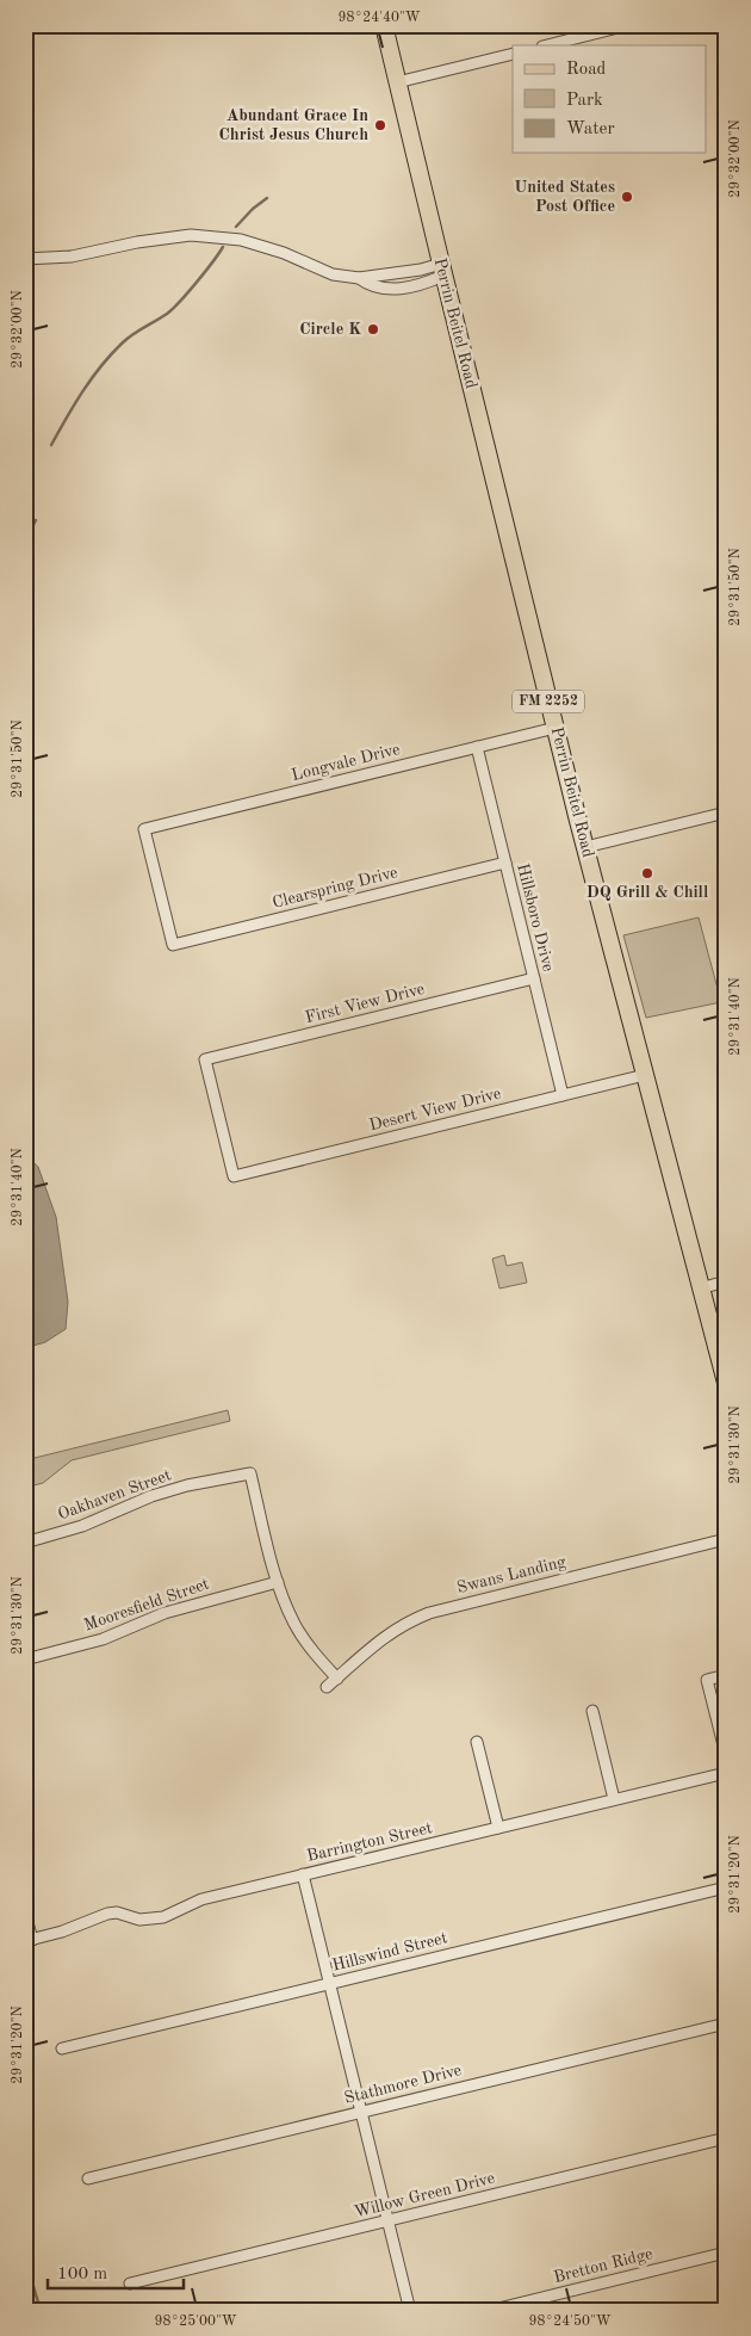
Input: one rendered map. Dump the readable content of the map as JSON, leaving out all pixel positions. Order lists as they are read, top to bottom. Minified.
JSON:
{"streets":{"main road":["Perrin Beitel Road","FM 2252"],"street":["Longvale Drive","Clearspring Drive","Hillsboro Drive","First View Drive","Desert View Drive","Oakhaven Street","Swans Landing","Mooresfield Street","Barrington Street","Hillswind Street","Stathmore Drive","Willow Green Drive","Bretton Ridge"]},"crossings":[["Perrin Beitel Road","Longvale Drive"],["Perrin Beitel Road","Desert View Drive"],["Longvale Drive","Clearspring Drive"],["Longvale Drive","Hillsboro Drive"],["Clearspring Drive","Hillsboro Drive"],["Hillsboro Drive","First View Drive"],["Hillsboro Drive","Desert View Drive"],["First View Drive","Desert View Drive"],["Oakhaven Street","Mooresfield Street"]],"places":["Abundant Grace In Christ Jesus Church","United States Post Office","Circle K","DQ Grill & Chill"],"legend":["Road","Park","Water"],"scale_bar":"100 m","coordinates":["98°24'40\"W","29°32'00\"N","29°31'50\"N","29°31'40\"N","29°31'30\"N","29°31'20\"N","98°25'00\"W","98°24'50\"W"]}
